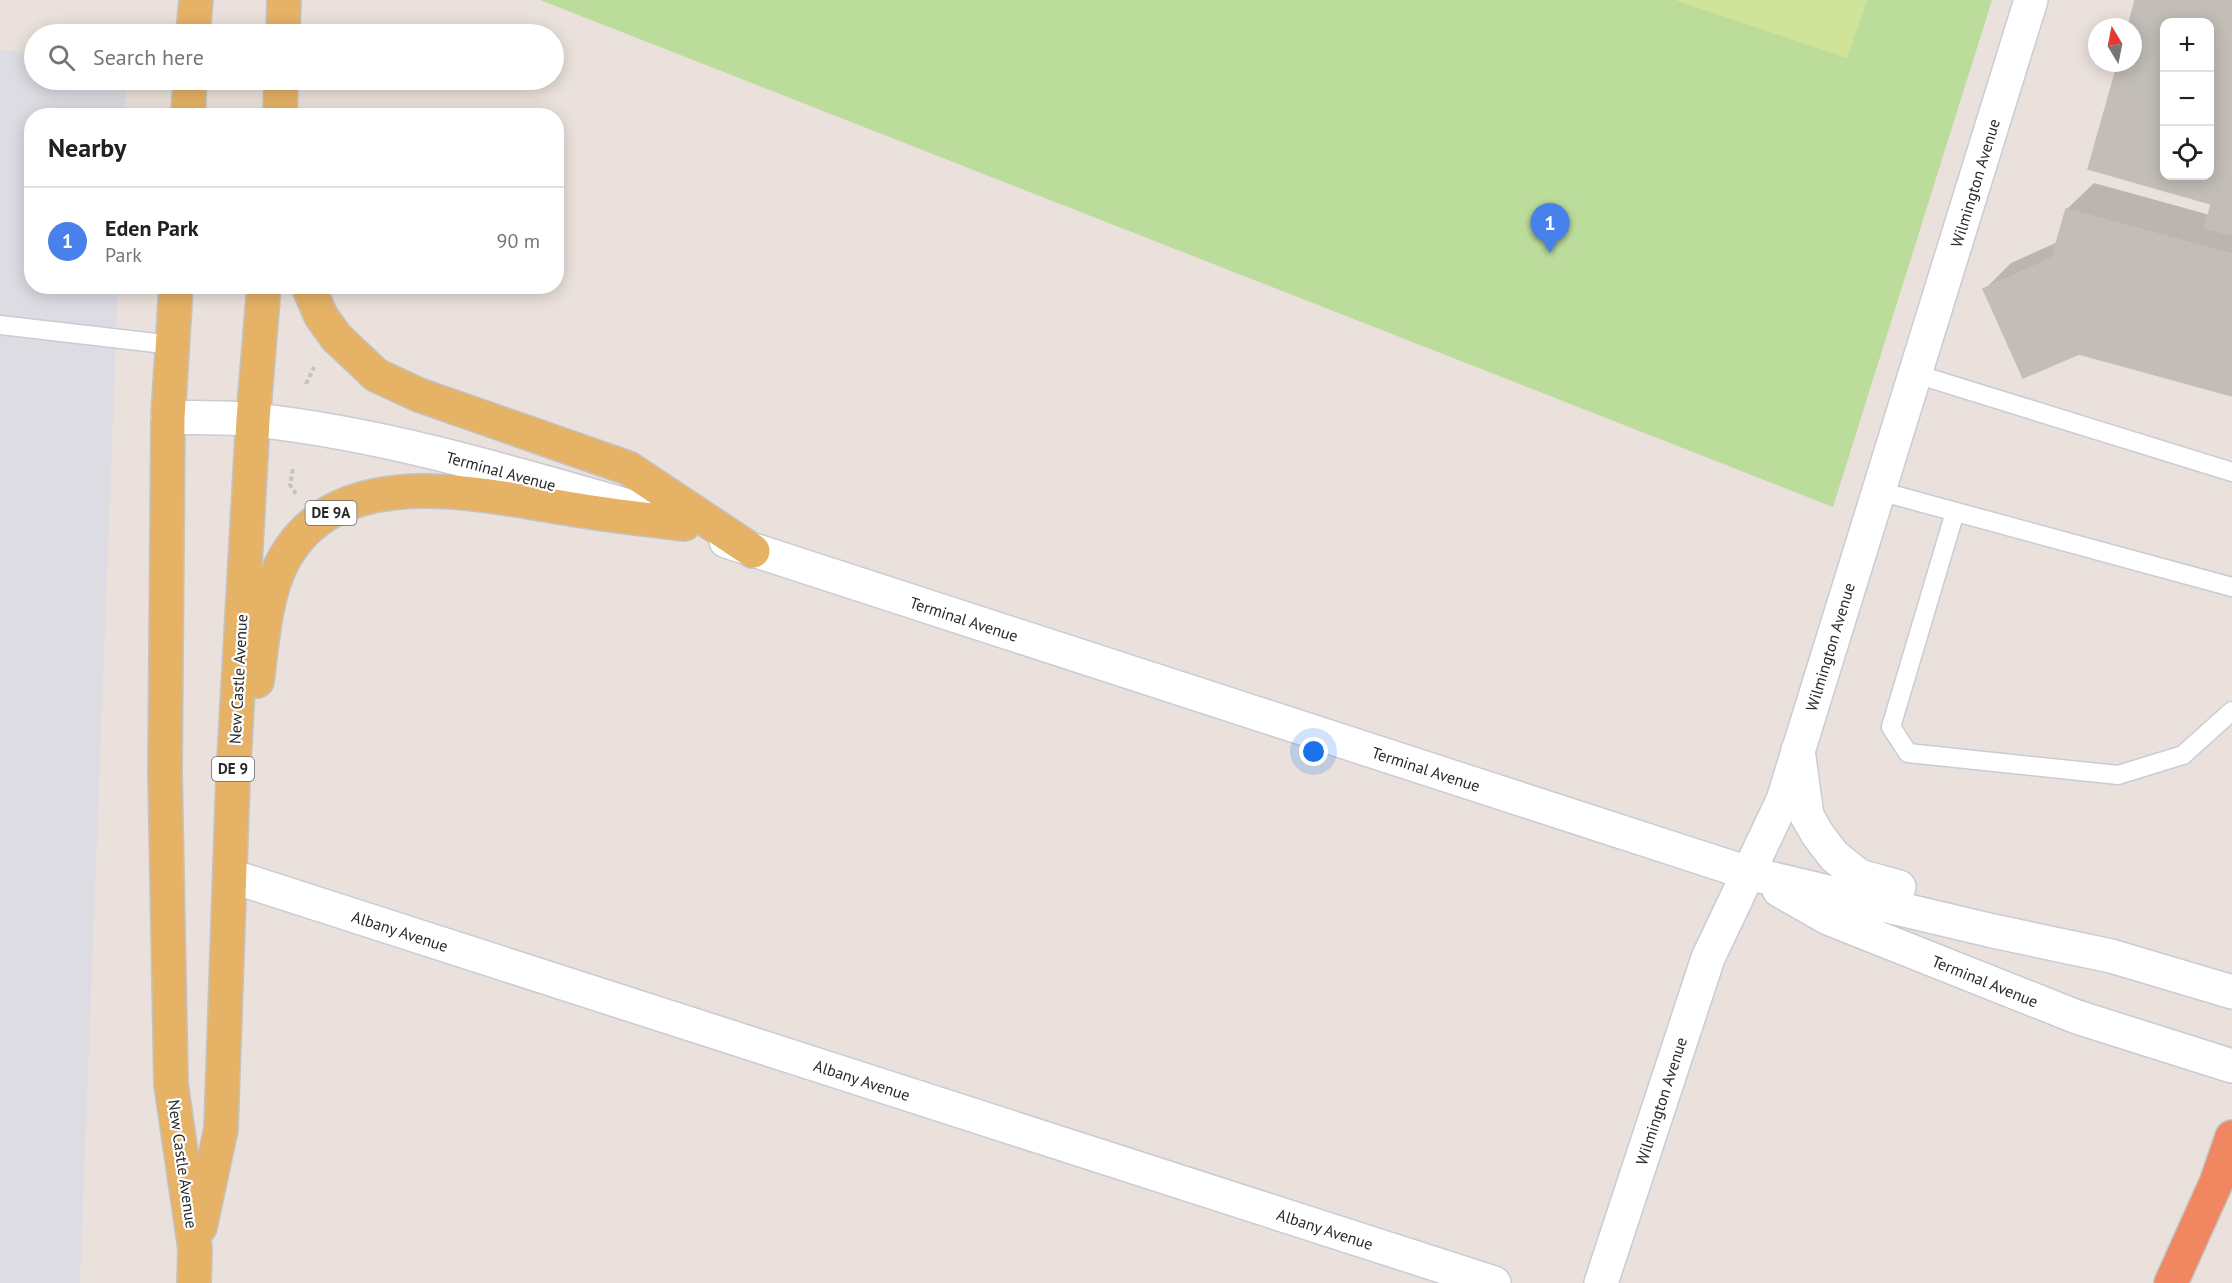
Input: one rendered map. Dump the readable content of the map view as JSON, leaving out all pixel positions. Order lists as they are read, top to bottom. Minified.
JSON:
{"streets":{"main road":["Wilmington Avenue","Terminal Avenue","DE 9A","New Castle Avenue","DE 9","Albany Avenue"]},"crossings":[["Wilmington Avenue","Terminal Avenue"],["Terminal Avenue","DE 9A"],["Terminal Avenue","New Castle Avenue"],["DE 9A","New Castle Avenue"],["DE 9A","Albany Avenue"],["New Castle Avenue","Albany Avenue"]],"north":"top","page":{"map_buttons":["+","−"],"search":"Search here","heading":"Nearby","list":[{"mark":"1","name":"Eden Park","note":"Park","value":"90 m"}],"pins":"1"}}
